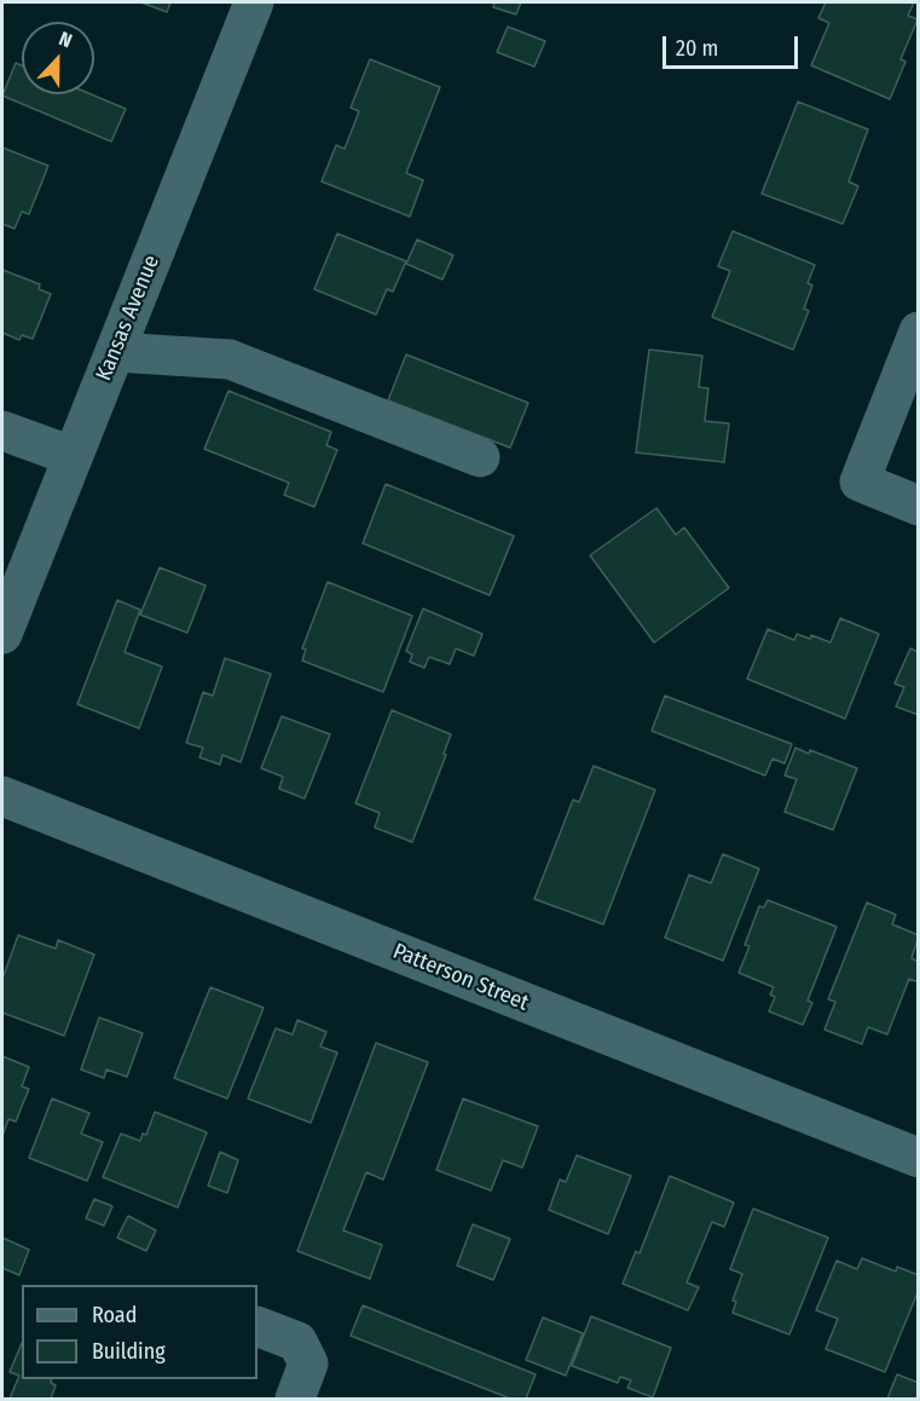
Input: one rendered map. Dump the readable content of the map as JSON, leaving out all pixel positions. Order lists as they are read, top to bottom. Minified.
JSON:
{"streets":{"street":["Kansas Avenue","Patterson Street"]},"legend":["Road","Building"],"scale_bar":"20 m","north":"top"}
